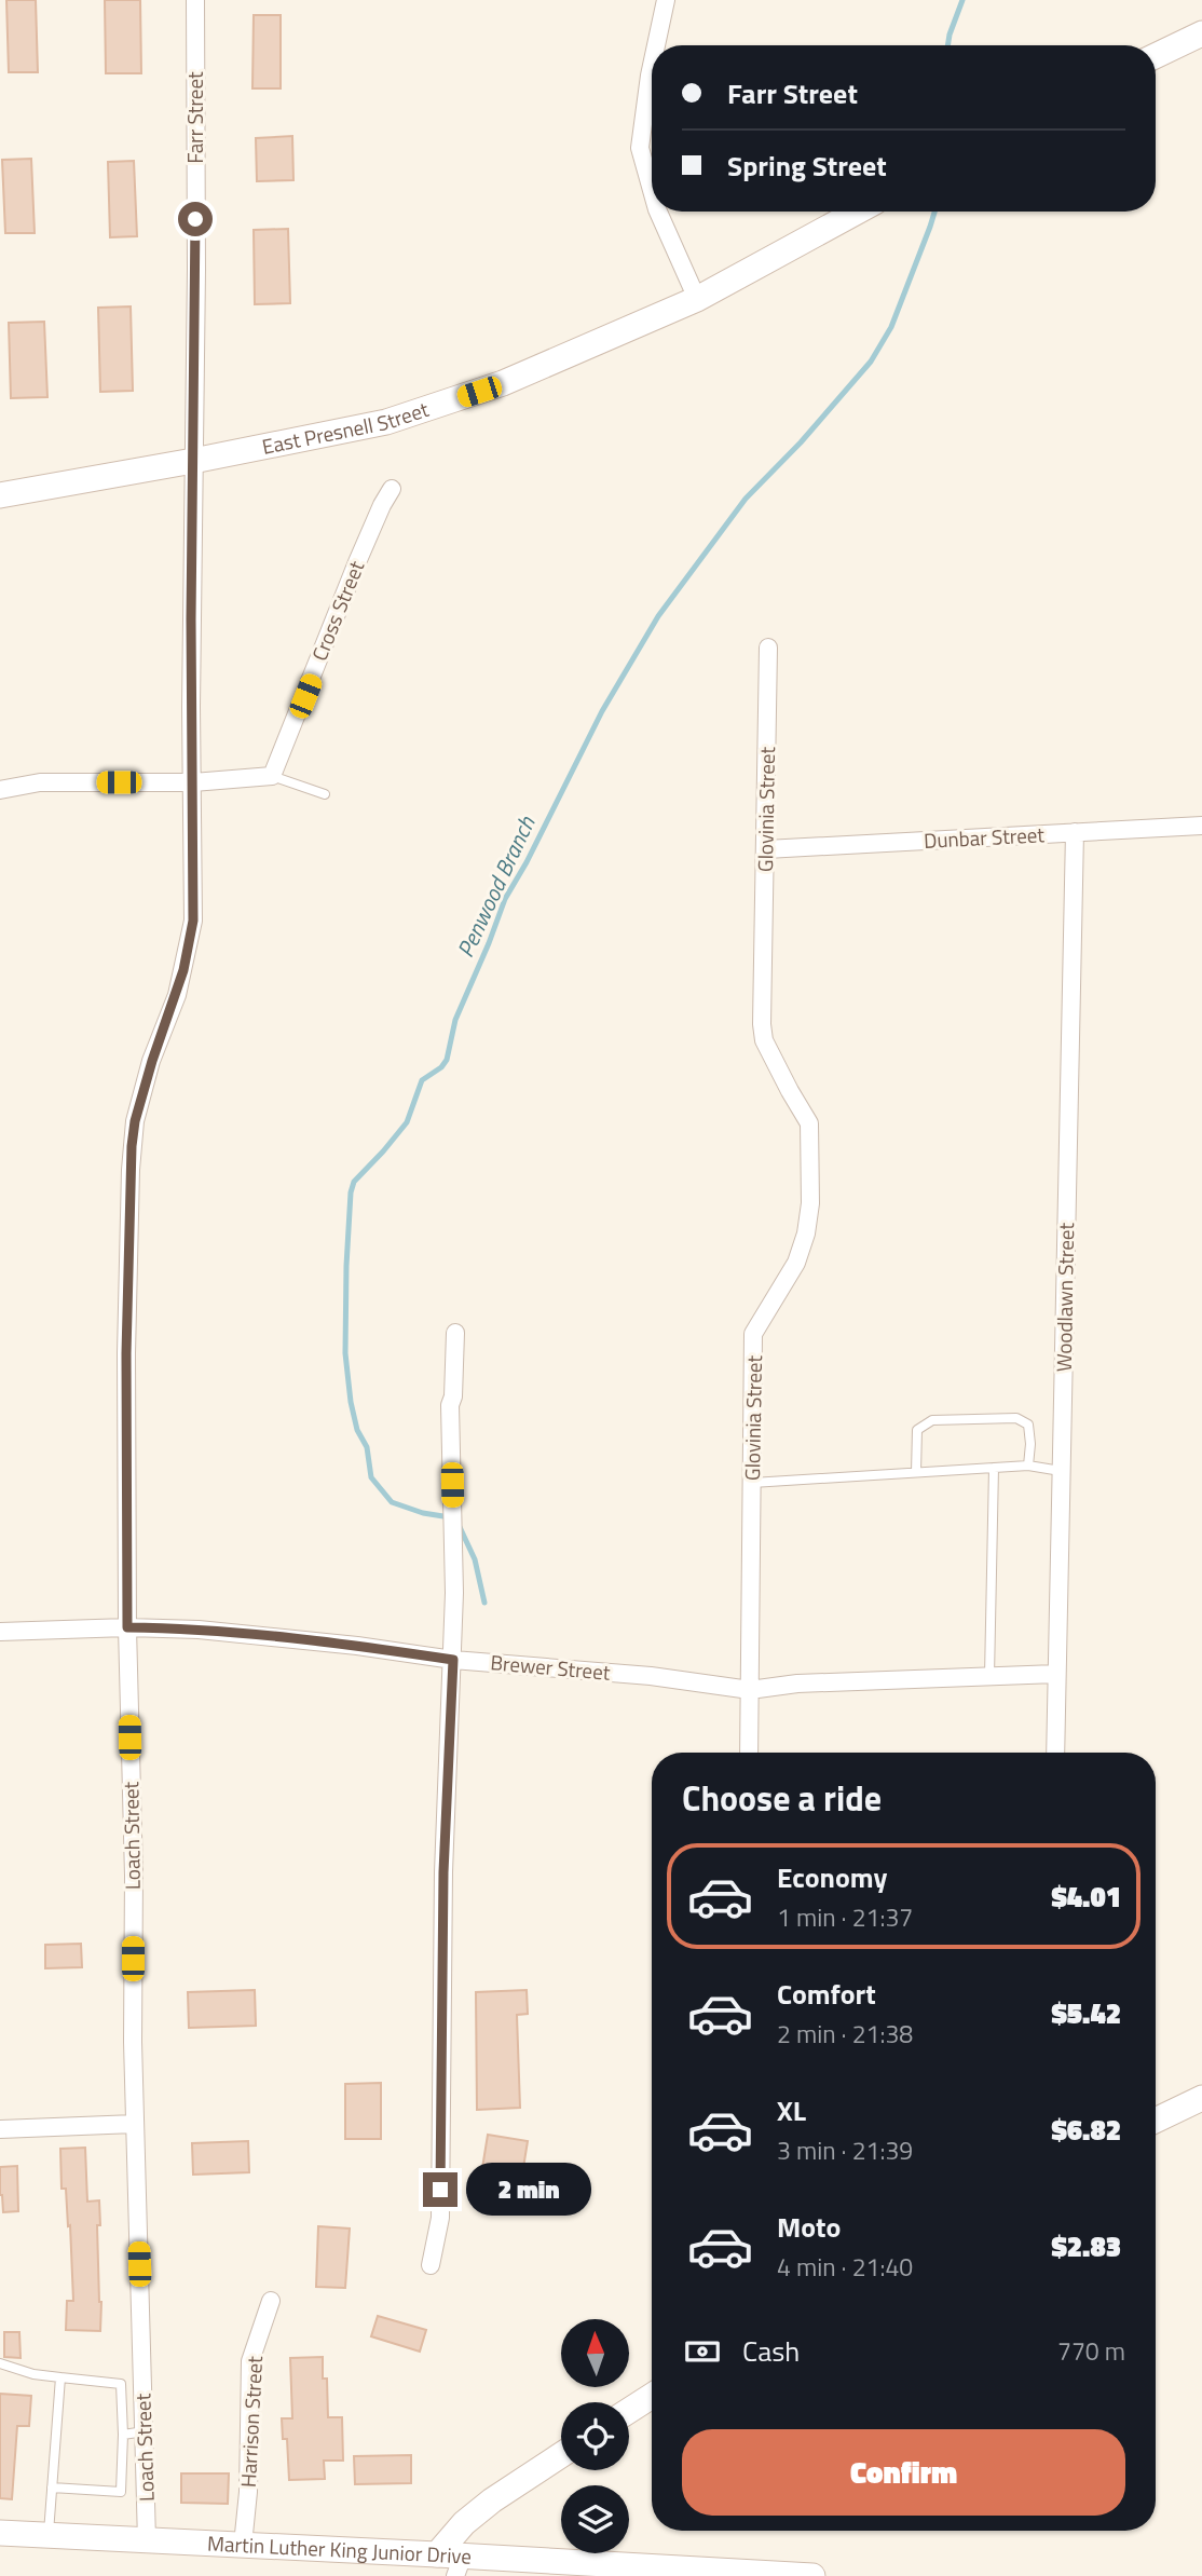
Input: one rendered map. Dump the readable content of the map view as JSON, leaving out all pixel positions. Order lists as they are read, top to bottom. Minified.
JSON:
{"streets":{"street":["Farr Street","East Presnell Street","Cross Street","Glovinia Street","Dunbar Street","Woodlawn Street","Brewer Street","Loach Street","Harrison Street","Martin Luther King Junior Drive"]},"crossings":[["Farr Street","East Presnell Street"],["Farr Street","Loach Street"],["East Presnell Street","Loach Street"],["Glovinia Street","Dunbar Street"],["Glovinia Street","Brewer Street"],["Dunbar Street","Woodlawn Street"],["Woodlawn Street","Brewer Street"],["Brewer Street","Loach Street"],["Loach Street","Martin Luther King Junior Drive"],["Harrison Street","Martin Luther King Junior Drive"]],"water":["Penwood Branch"],"north":"top","page":{"banner":["Farr Street","Spring Street"],"heading":"Choose a ride","list":[{"name":"Economy","note":"1 min · 21:37","value":"$4.01"},{"name":"Comfort","note":"2 min · 21:38","value":"$5.42"},{"name":"XL","note":"3 min · 21:39","value":"$6.82"},{"name":"Moto","note":"4 min · 21:40","value":"$2.83"}],"bubble":"2 min","pay":["Cash","770 m"],"buttons":"Confirm"}}
